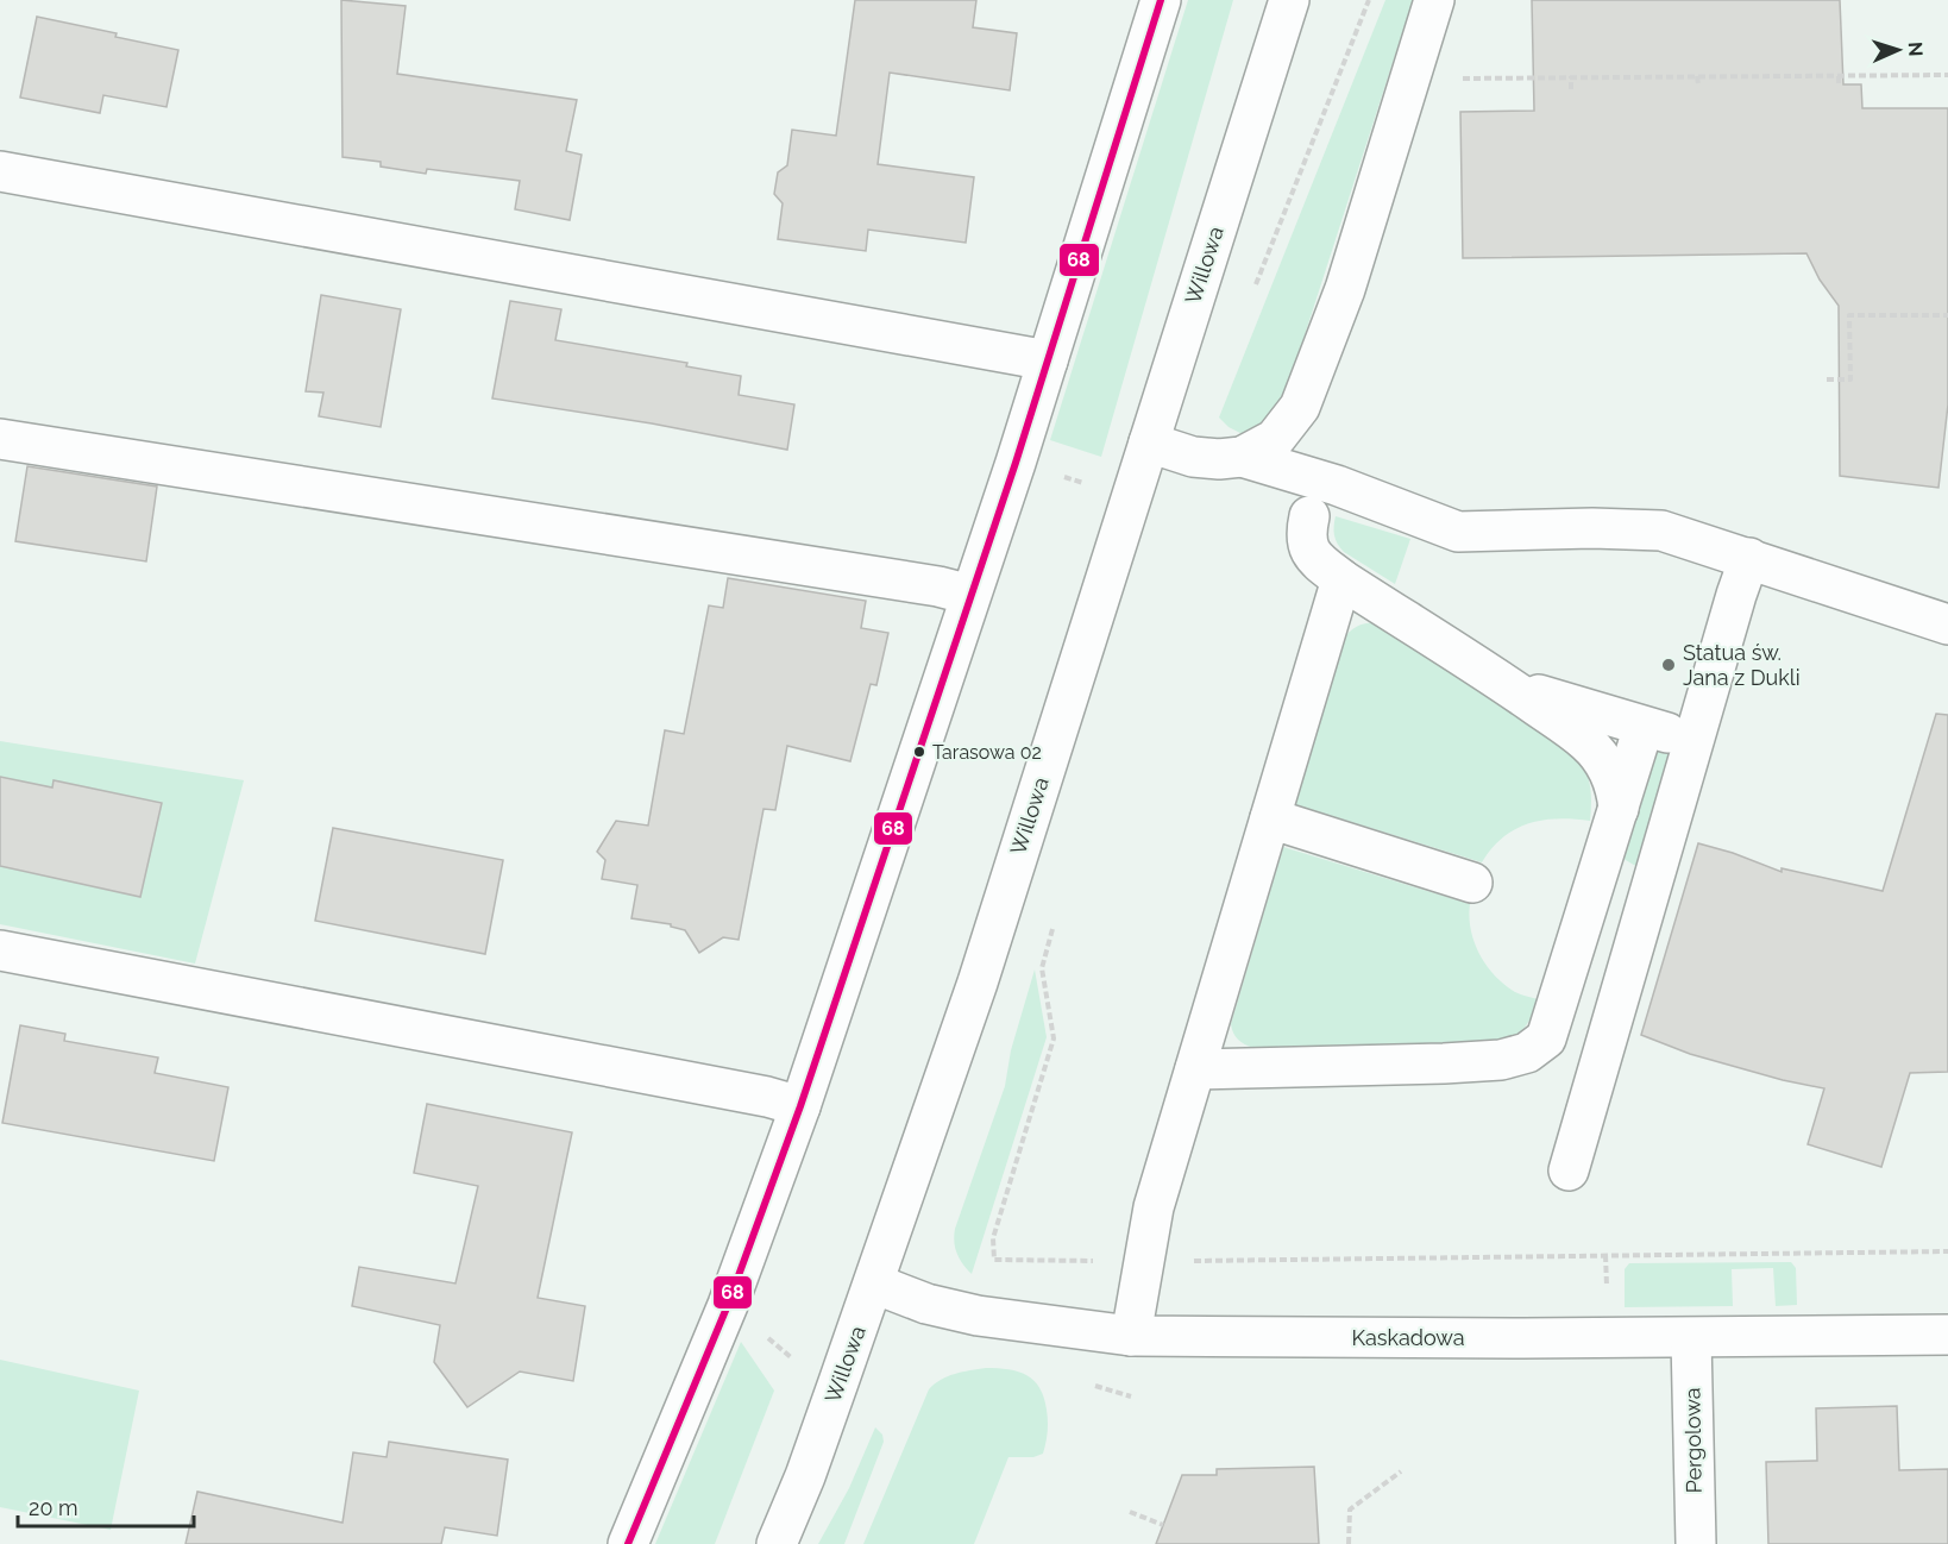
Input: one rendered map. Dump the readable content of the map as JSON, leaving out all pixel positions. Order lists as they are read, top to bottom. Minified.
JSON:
{"streets":{"street":["Willowa","Kaskadowa","Pergolowa"]},"crossings":[["Willowa","Kaskadowa"],["Kaskadowa","Pergolowa"]],"places":["Statua św. Jana z Dukli","Tarasowa 02"],"lines":["transit line 68"],"scale_bar":"20 m","north":"right"}
